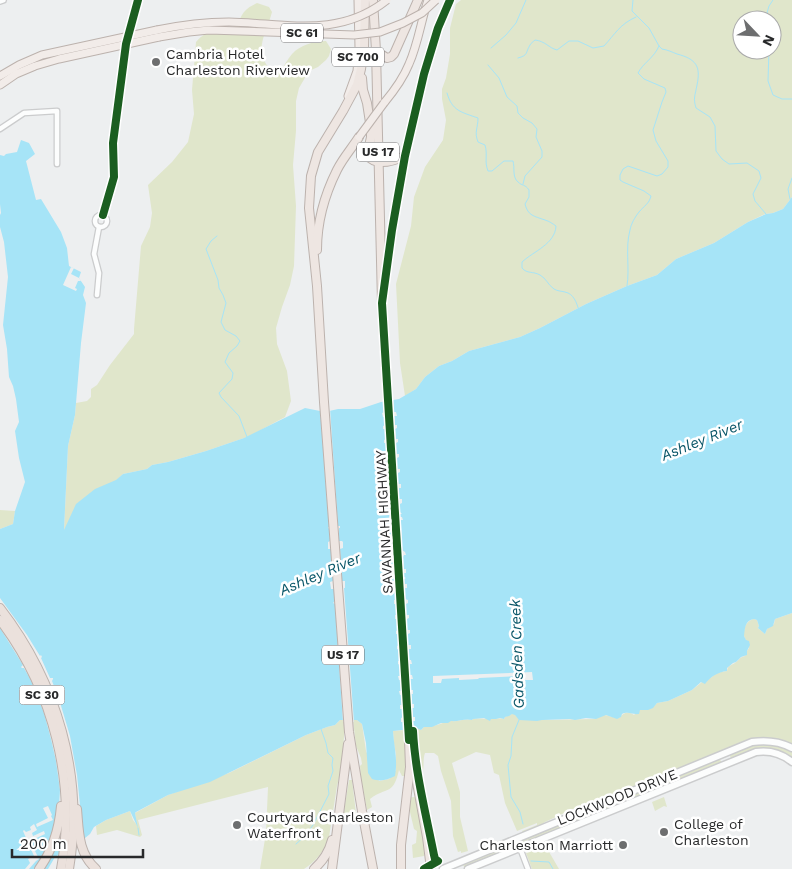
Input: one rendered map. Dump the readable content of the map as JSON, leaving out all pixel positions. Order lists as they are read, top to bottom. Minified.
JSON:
{"streets":{"highway":["US 17","SAVANNAH HIGHWAY","SC 30"],"main road":["SC 61","SC 700","LOCKWOOD DRIVE"]},"crossings":[["SC 700","US 17"]],"water":["Ashley River","Gadsden Creek"],"places":["Cambria Hotel Charleston Riverview","Courtyard Charleston Waterfront","College of Charleston","Charleston Marriott"],"scale_bar":"200 m","north":"bottom right"}
